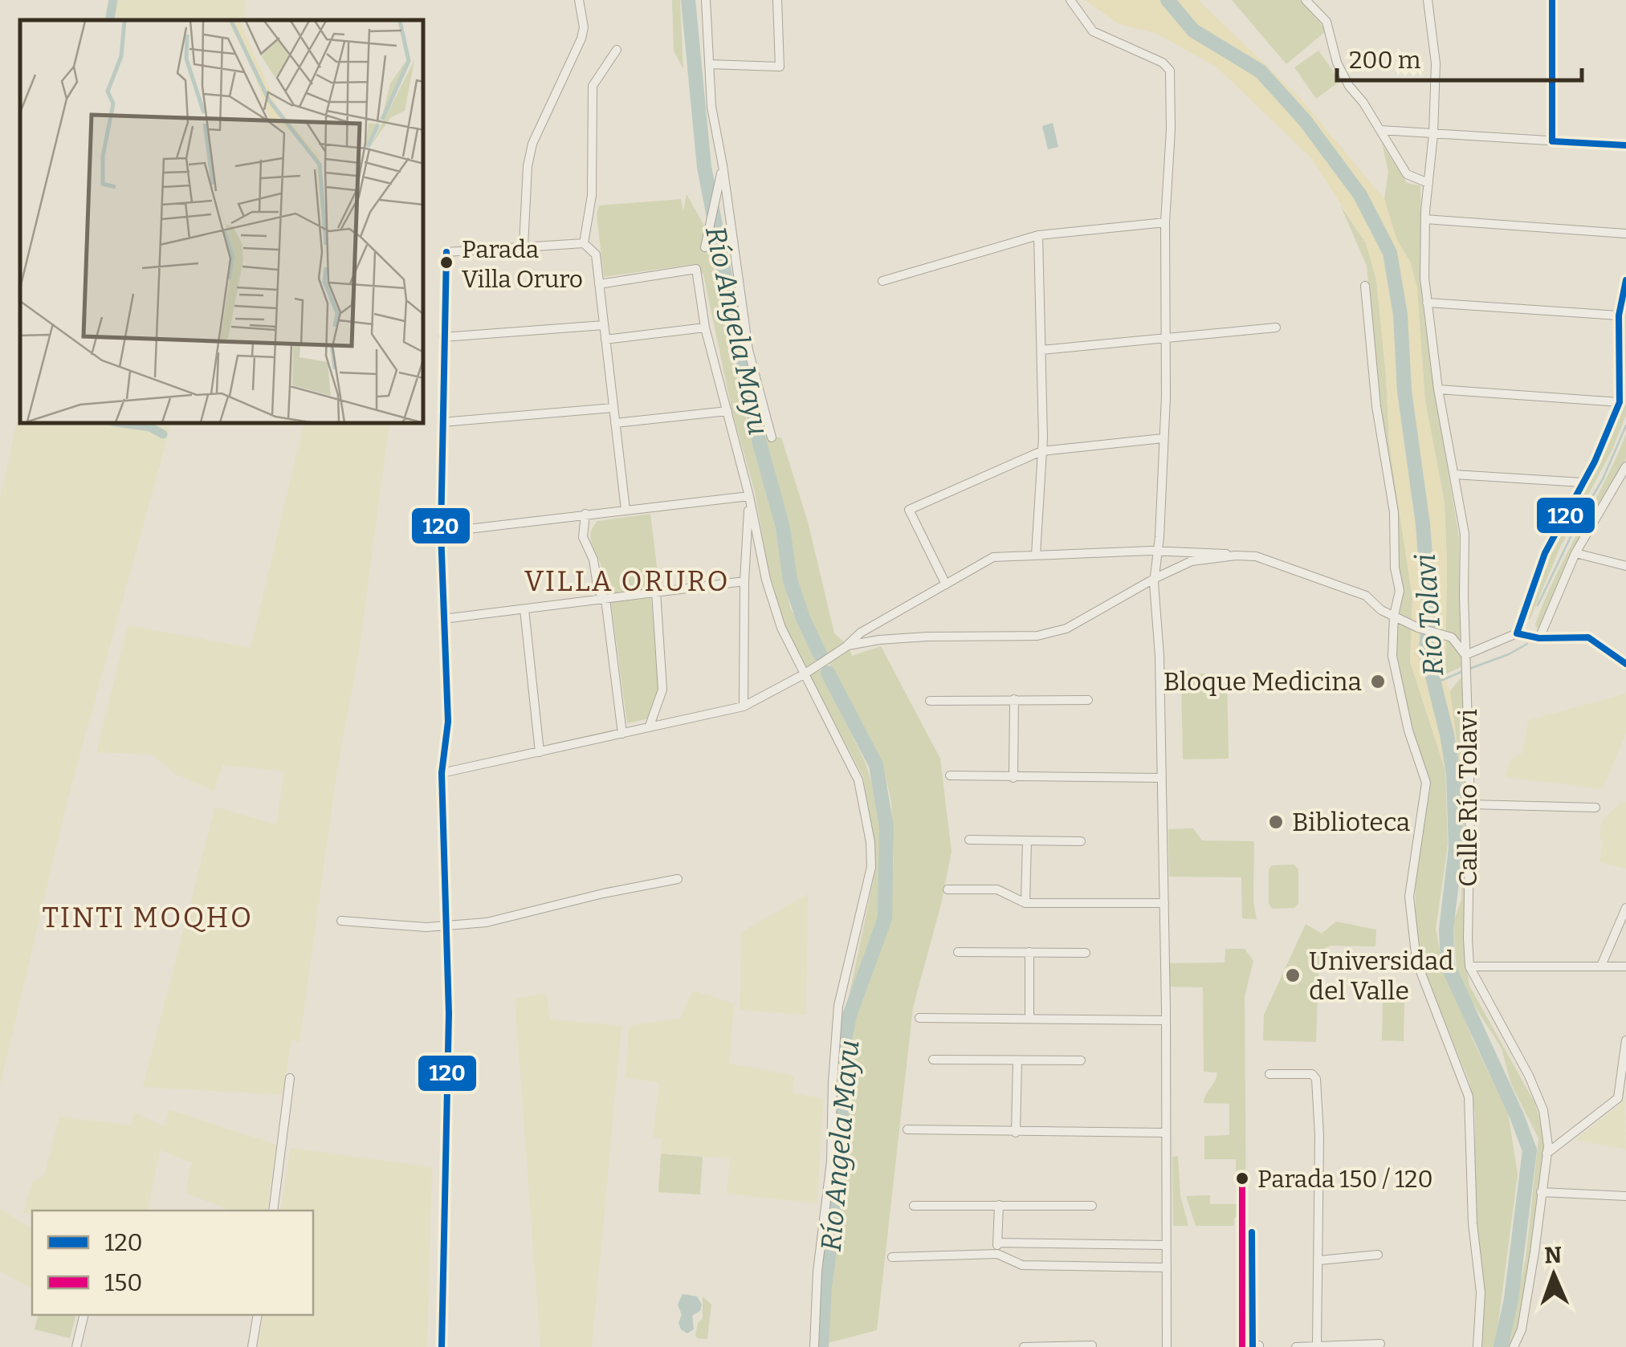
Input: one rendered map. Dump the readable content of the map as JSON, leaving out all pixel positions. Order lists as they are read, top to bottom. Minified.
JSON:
{"streets":{"street":["Calle Río Tolavi"]},"districts":["VILLA ORURO","TINTI MOQHO"],"water":["Río Angela Mayu","Río Tolavi"],"places":["Parada Villa Oruro","Bloque Medicina","Biblioteca","Universidad del Valle","Parada 150 / 120"],"lines":["transit line 120","transit line 150"],"legend":["120","150"],"scale_bar":"200 m","north":"top"}
